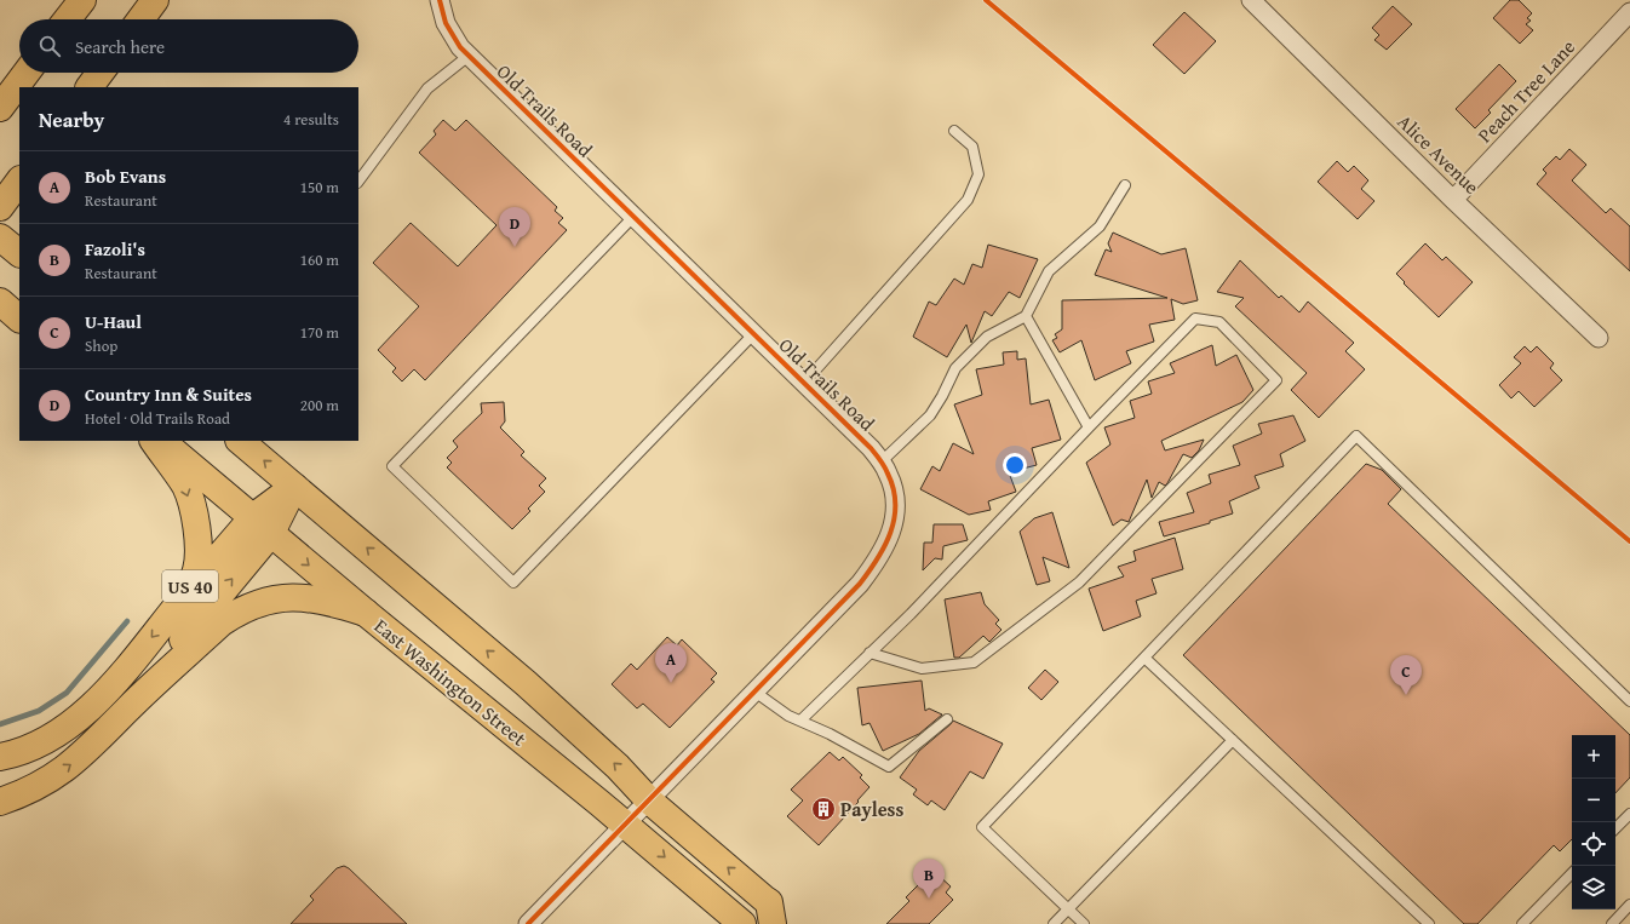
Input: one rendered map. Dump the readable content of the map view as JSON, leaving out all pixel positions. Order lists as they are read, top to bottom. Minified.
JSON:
{"streets":{"main road":["US 40","East Washington Street"],"street":["Peach Tree Lane","Old Trails Road","Alice Avenue"]},"crossings":[["Peach Tree Lane","Alice Avenue"],["Old Trails Road","East Washington Street"]],"places":{"building":["Payless"]},"page":{"search":"Search here","heading":["Nearby","4 results"],"list":[{"mark":"A","name":"Bob Evans","note":"Restaurant","value":"150 m"},{"mark":"B","name":"Fazoli's","note":"Restaurant","value":"160 m"},{"mark":"C","name":"U-Haul","note":"Shop","value":"170 m"},{"mark":"D","name":"Country Inn & Suites","note":"Hotel · Old Trails Road","value":"200 m"}],"pins":["D","A","C","B"],"map_buttons":["+","−"]}}
